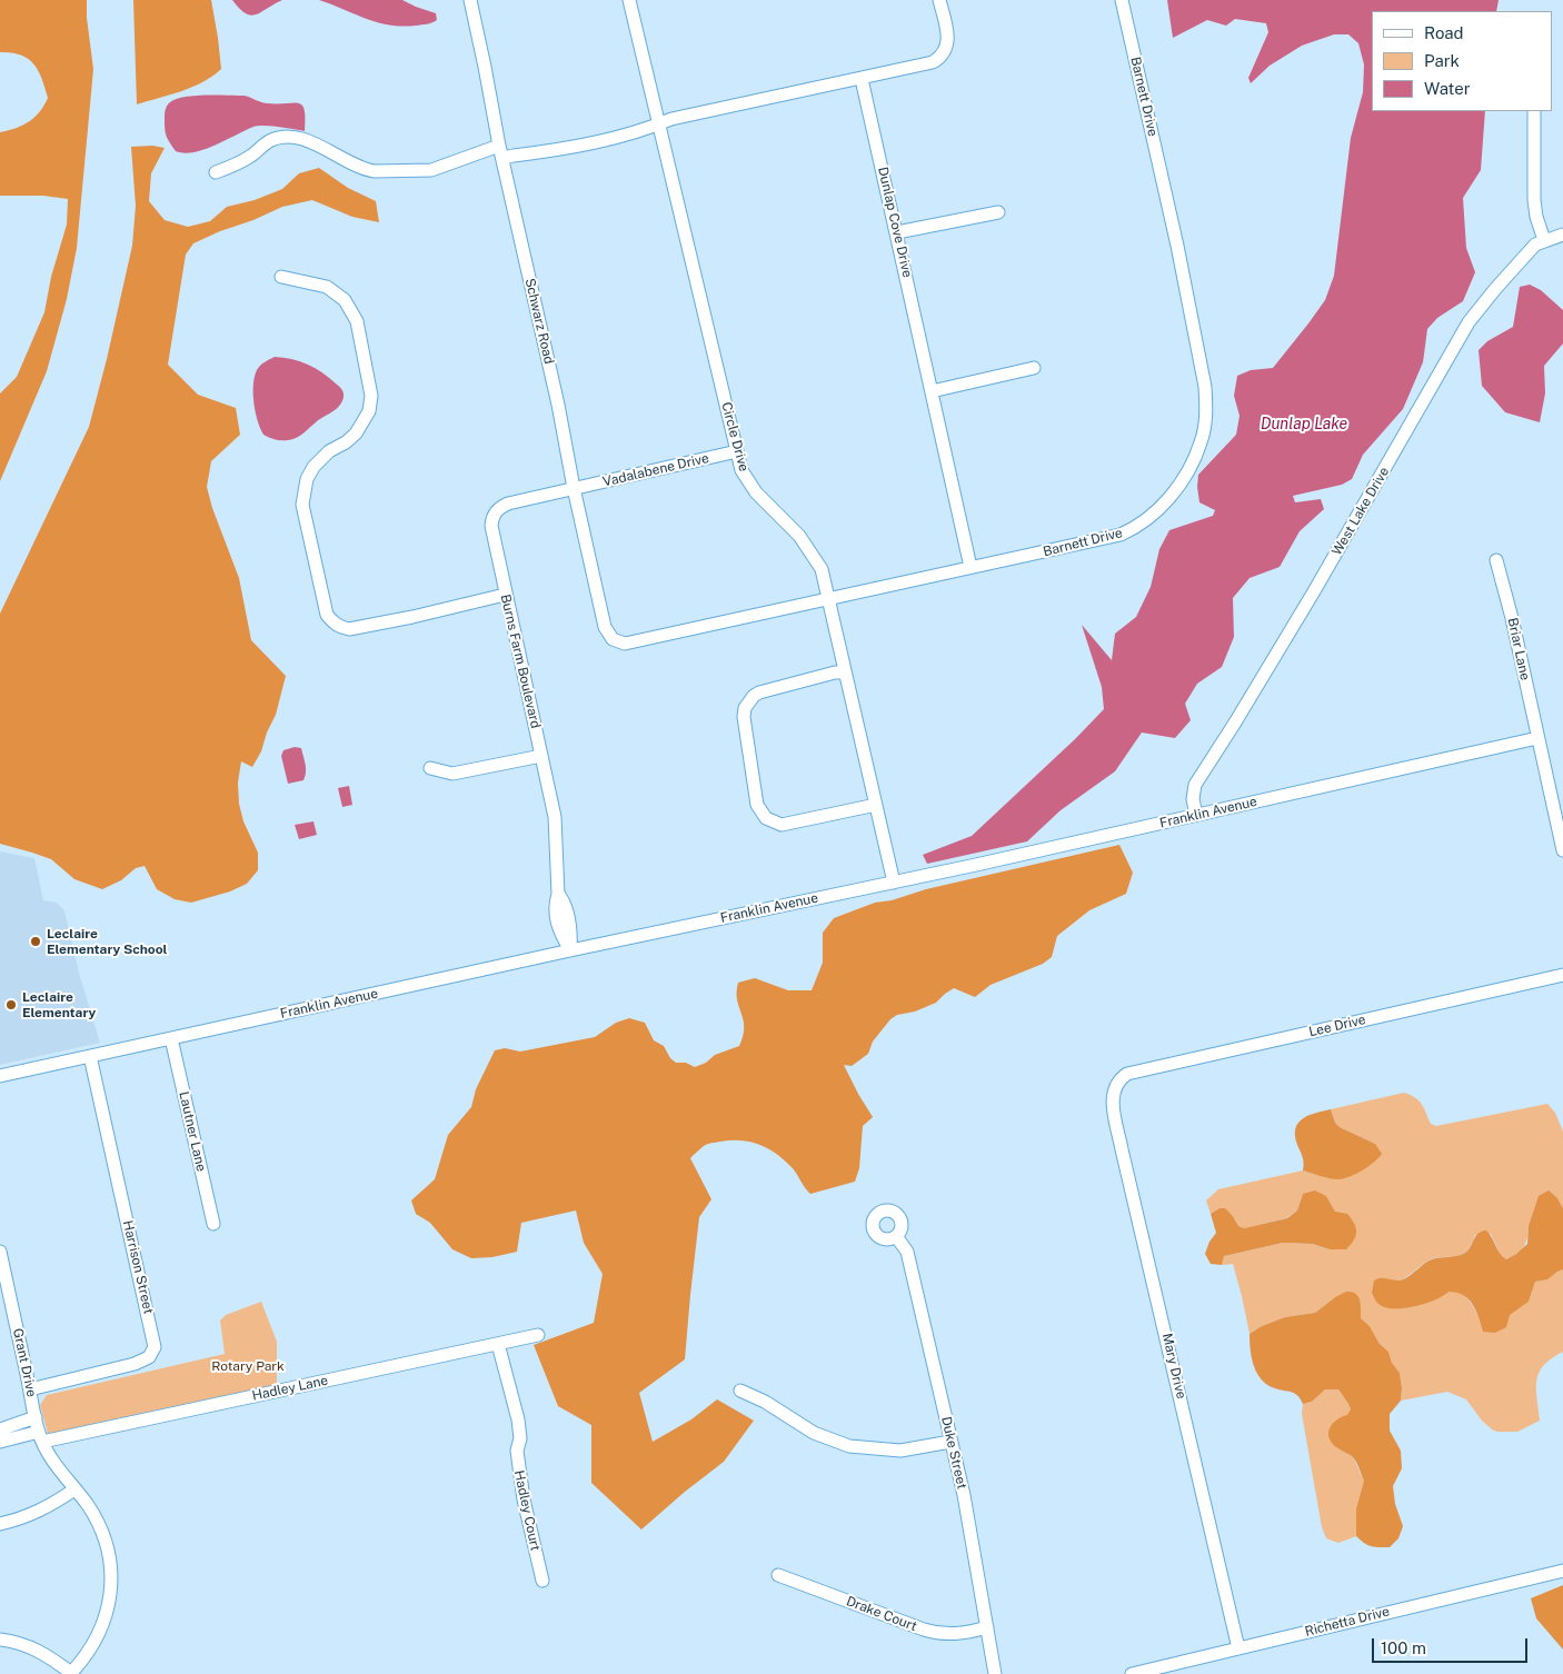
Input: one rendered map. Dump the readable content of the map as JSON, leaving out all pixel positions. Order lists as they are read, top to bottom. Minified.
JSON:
{"streets":{"street":["Barnett Drive","Dunlap Cove Drive","Schwarz Road","Circle Drive","Vadalabene Drive","West Lake Drive","Briar Lane","Burns Farm Boulevard","Franklin Avenue","Lee Drive","Lautner Lane","Harrison Street","Grant Drive","Mary Drive","Hadley Lane","Duke Street","Hadley Court","Drake Court","Richetta Drive"]},"crossings":[["Barnett Drive","Dunlap Cove Drive"],["Barnett Drive","Schwarz Road"],["Barnett Drive","Circle Drive"],["Schwarz Road","Vadalabene Drive"],["Schwarz Road","Burns Farm Boulevard"],["Circle Drive","Vadalabene Drive"],["Circle Drive","Franklin Avenue"],["Vadalabene Drive","Burns Farm Boulevard"],["West Lake Drive","Franklin Avenue"],["Briar Lane","Franklin Avenue"],["Burns Farm Boulevard","Franklin Avenue"],["Franklin Avenue","Lautner Lane"],["Franklin Avenue","Harrison Street"],["Lee Drive","Mary Drive"],["Harrison Street","Grant Drive"],["Grant Drive","Hadley Lane"],["Mary Drive","Richetta Drive"],["Hadley Lane","Hadley Court"],["Duke Street","Drake Court"]],"water":["Dunlap Lake"],"parks":["Rotary Park"],"places":["Leclaire Elementary School","Leclaire Elementary"],"legend":["Road","Park","Water"],"scale_bar":"100 m"}
